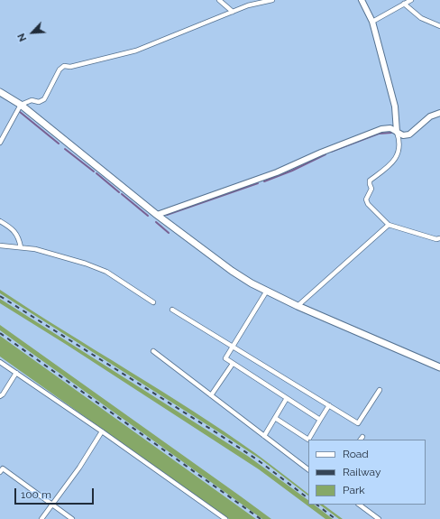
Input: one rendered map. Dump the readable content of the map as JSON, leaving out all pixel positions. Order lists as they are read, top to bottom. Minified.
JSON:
{"legend":["Road","Railway","Park"],"scale_bar":"100 m","north":"bottom left"}
